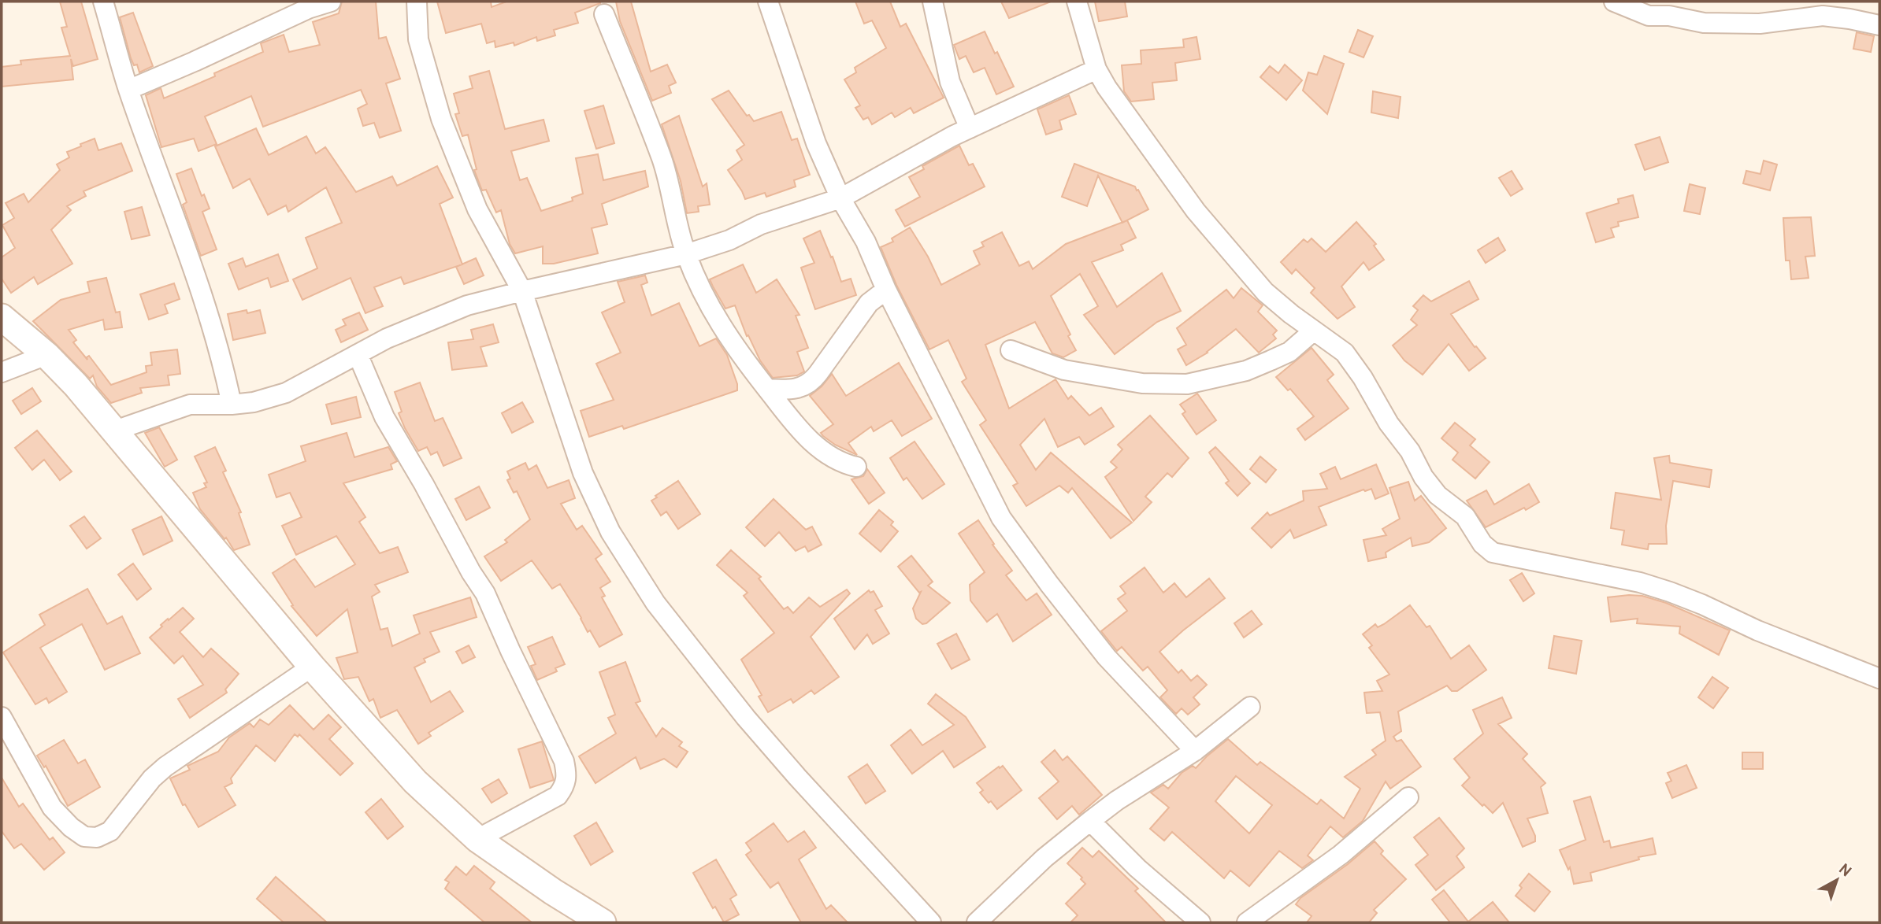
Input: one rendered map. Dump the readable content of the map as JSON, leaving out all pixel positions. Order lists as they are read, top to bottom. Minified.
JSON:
{"north":"top right"}
